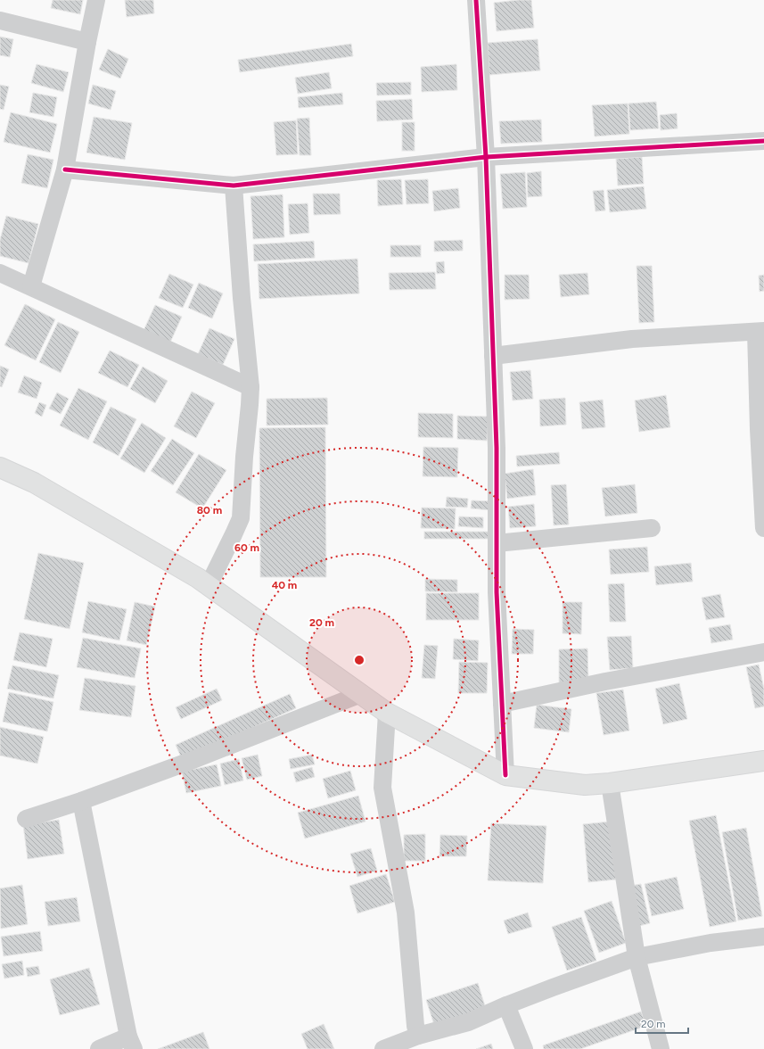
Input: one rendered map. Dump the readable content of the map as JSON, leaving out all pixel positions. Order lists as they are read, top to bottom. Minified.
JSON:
{"scale_bar":"20 m","rings":["80 m","60 m","40 m","20 m"]}
